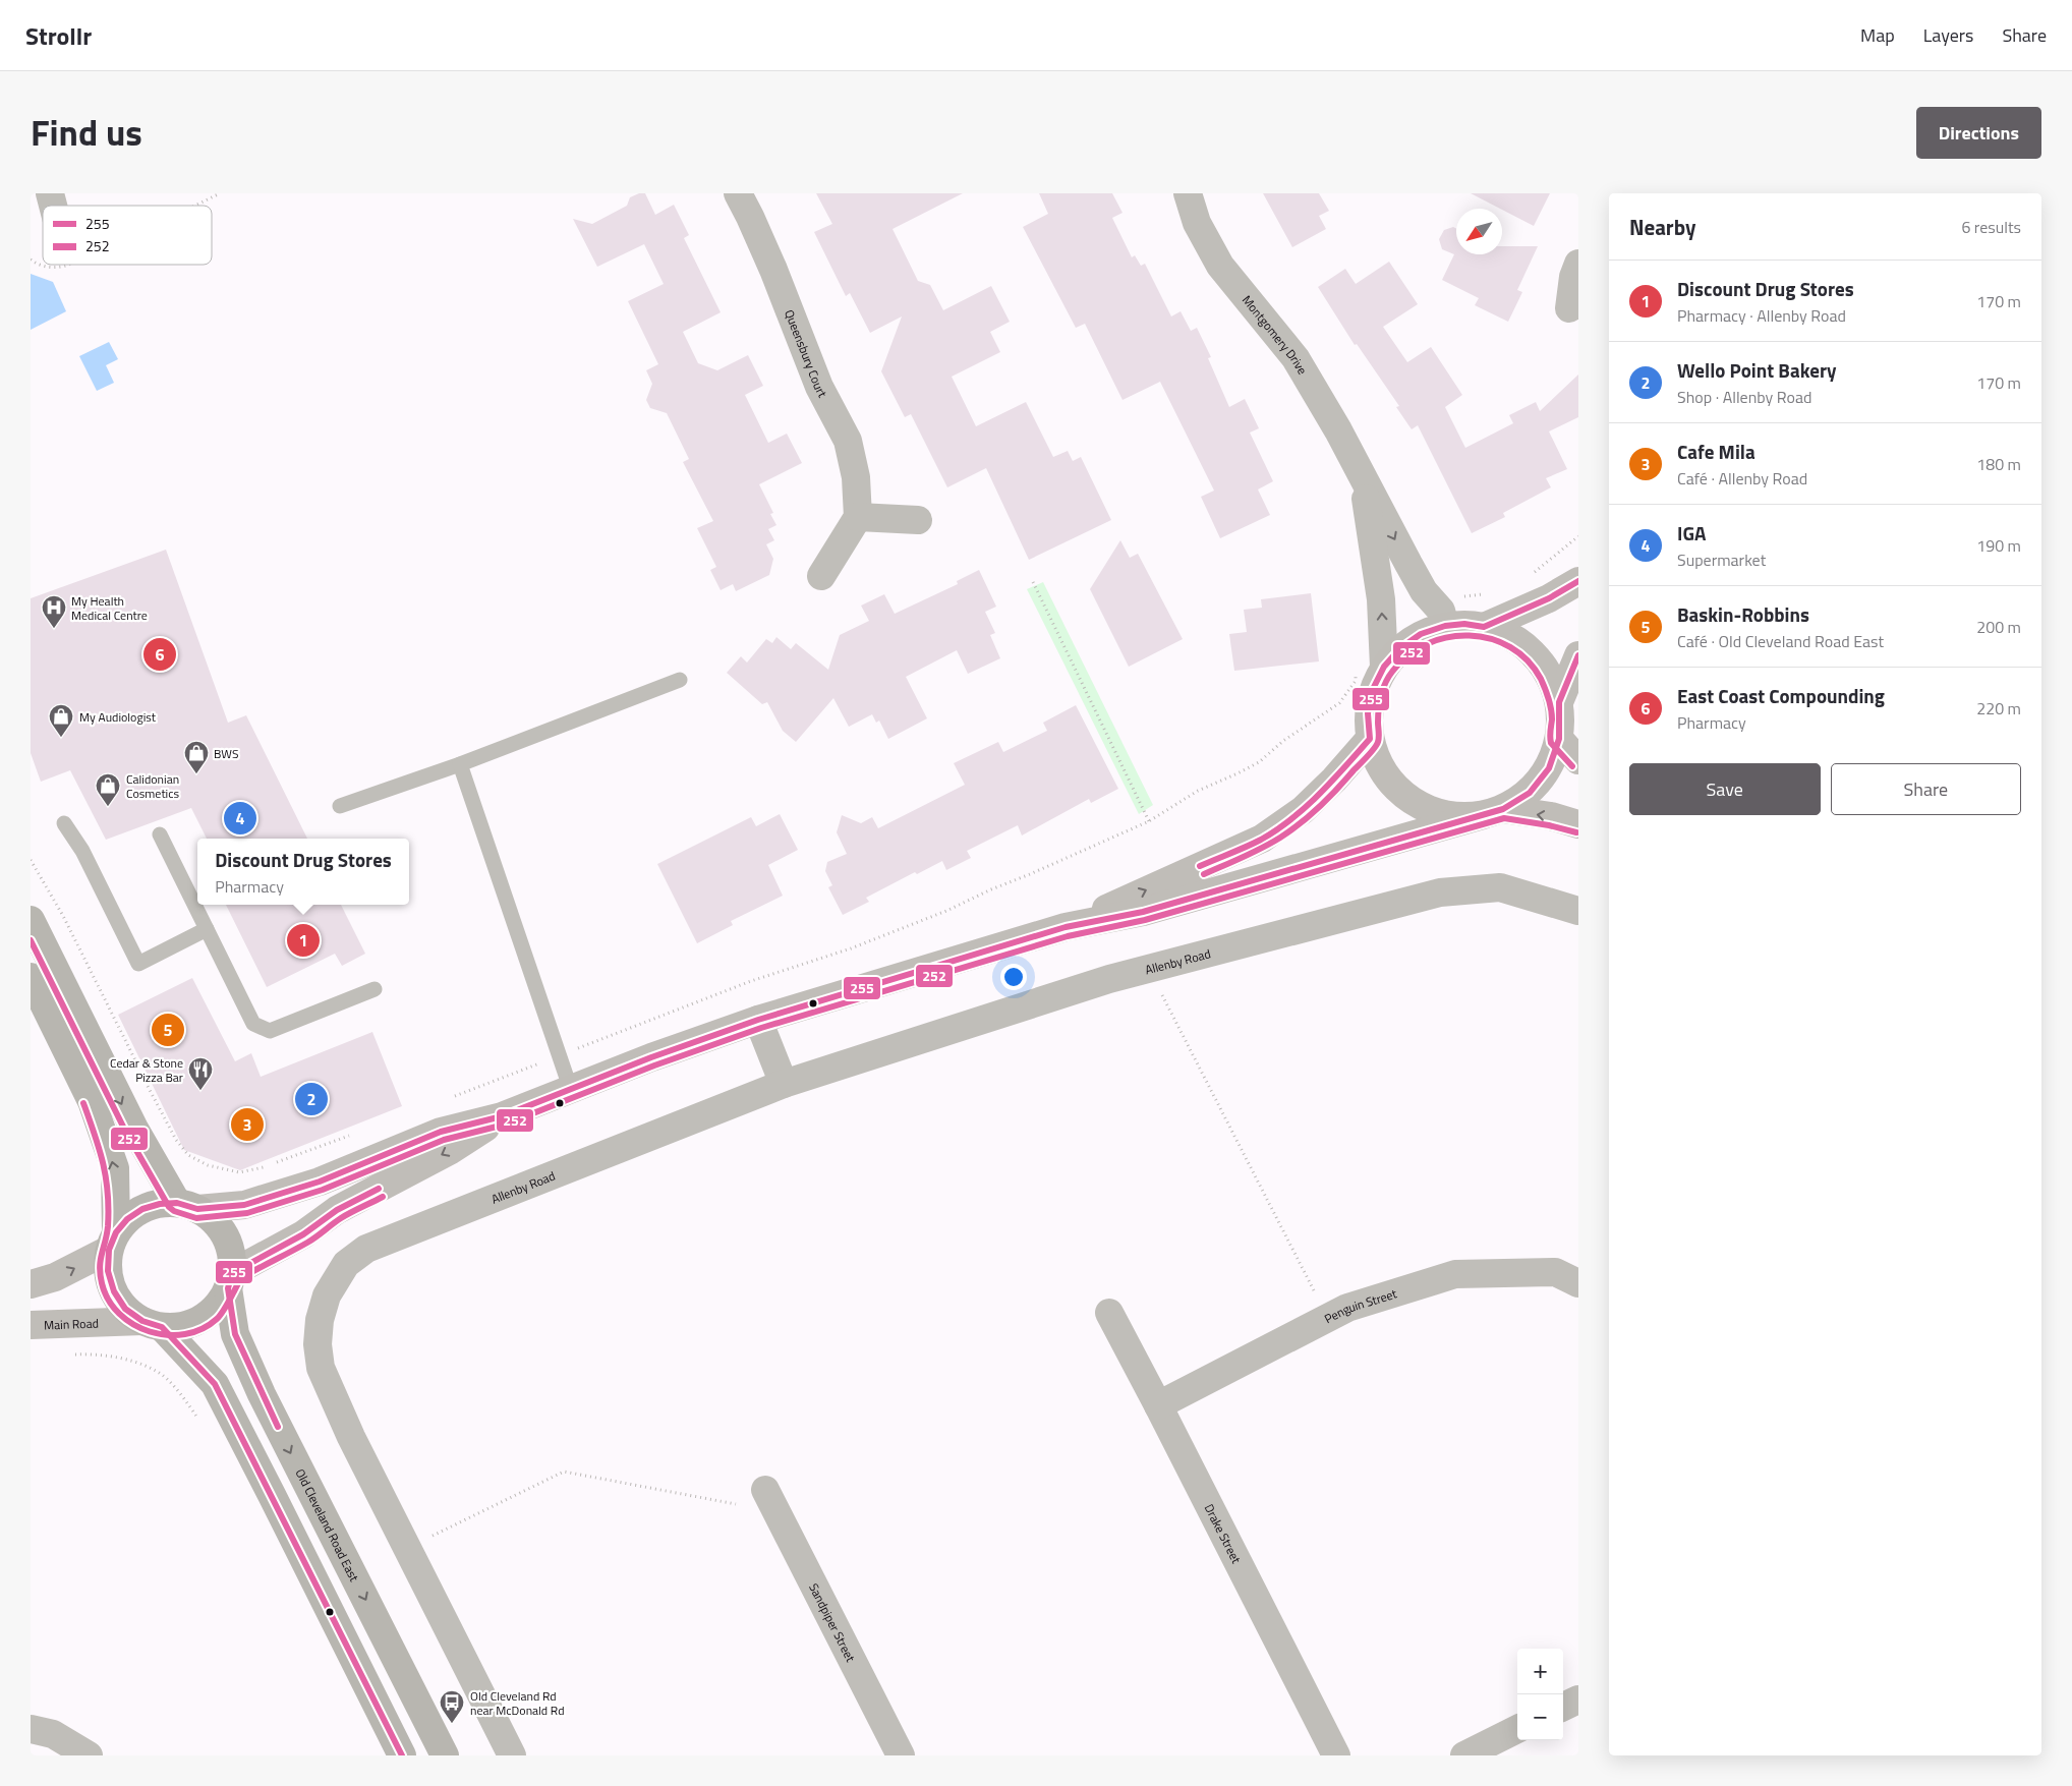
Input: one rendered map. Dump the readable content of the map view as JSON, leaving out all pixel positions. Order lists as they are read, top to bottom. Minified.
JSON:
{"streets":{"main road":["Main Road","Old Cleveland Road East"],"street":["Montgomery Drive","Queensbury Court","Allenby Road","Penguin Street","Drake Street","Sandpiper Street"]},"crossings":[["Penguin Street","Drake Street"],["Main Road","Old Cleveland Road East"]],"places":{"hospital":["My Health Medical Centre"],"shop":["My Audiologist","BWS","Calidonian Cosmetics"],"restaurant":["Cedar & Stone Pizza Bar"],"bus stop":["Old Cleveland Rd near McDonald Rd"]},"lines":["transit line 255","transit line 252"],"legend":["255","252"],"north":"bottom left","page":{"header":"Strollr","nav":["Map","Layers","Share"],"title":"Find us","buttons":["Directions",["Save","Share"]],"heading":["Nearby","6 results"],"list":[{"mark":"1","name":"Discount Drug Stores","note":"Pharmacy · Allenby Road","value":"170 m"},{"mark":"2","name":"Wello Point Bakery","note":"Shop · Allenby Road","value":"170 m"},{"mark":"3","name":"Cafe Mila","note":"Café · Allenby Road","value":"180 m"},{"mark":"4","name":"IGA","note":"Supermarket","value":"190 m"},{"mark":"5","name":"Baskin-Robbins","note":"Café · Old Cleveland Road East","value":"200 m"},{"mark":"6","name":"East Coast Compounding","note":"Pharmacy","value":"220 m"}],"pins":["6","4","1","5","2","3"],"popup":["Discount Drug Stores","Pharmacy"],"map_buttons":["+","−"]}}
